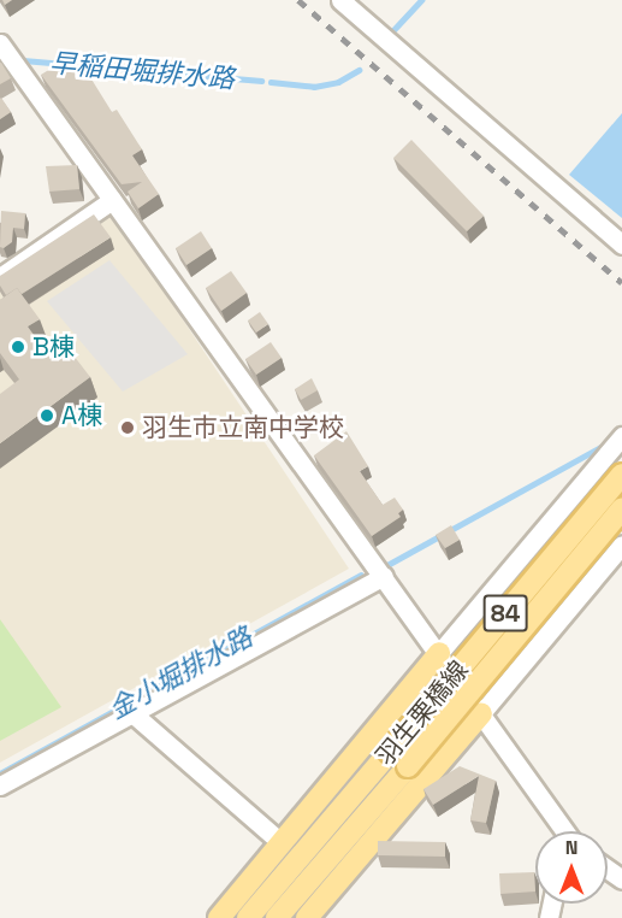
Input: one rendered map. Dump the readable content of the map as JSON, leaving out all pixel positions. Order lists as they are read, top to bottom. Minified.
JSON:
{"streets":{"main road":["84","羽生栗橋線"]},"water":["早稲田堀排水路","金小堀排水路"],"places":["B棟","A棟","羽生市立南中学校"],"north":"top"}
